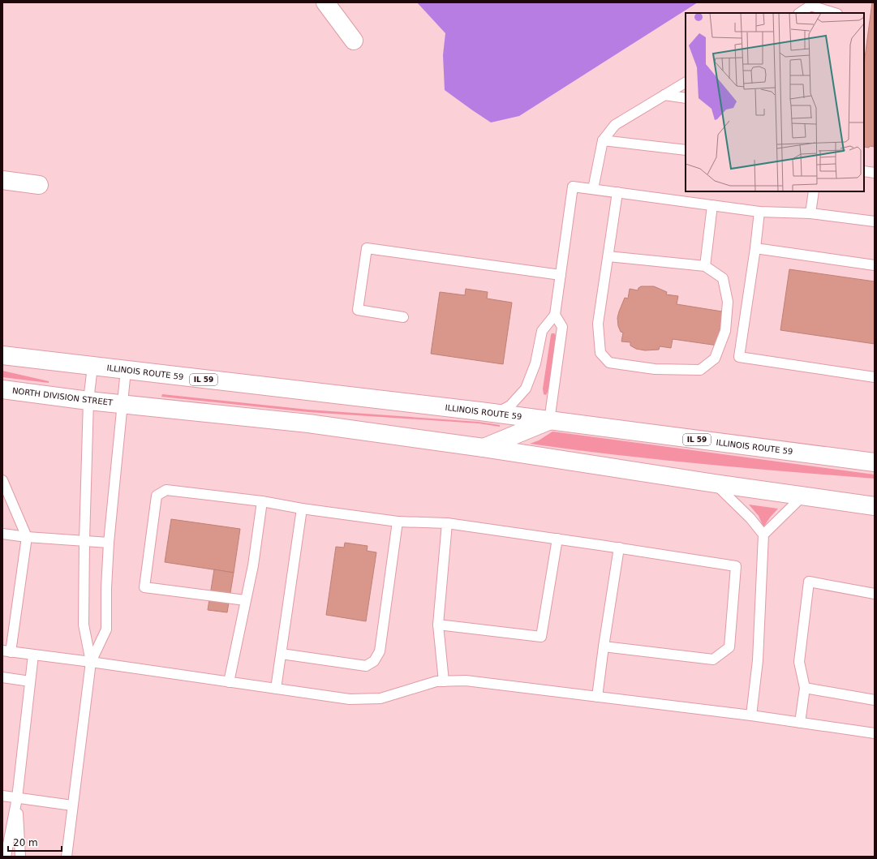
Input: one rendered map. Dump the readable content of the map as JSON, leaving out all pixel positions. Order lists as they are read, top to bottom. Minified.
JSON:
{"streets":{"main road":["ILLINOIS ROUTE 59","IL 59","NORTH DIVISION STREET"]},"crossings":[["ILLINOIS ROUTE 59","IL 59"]],"scale_bar":"20 m"}
